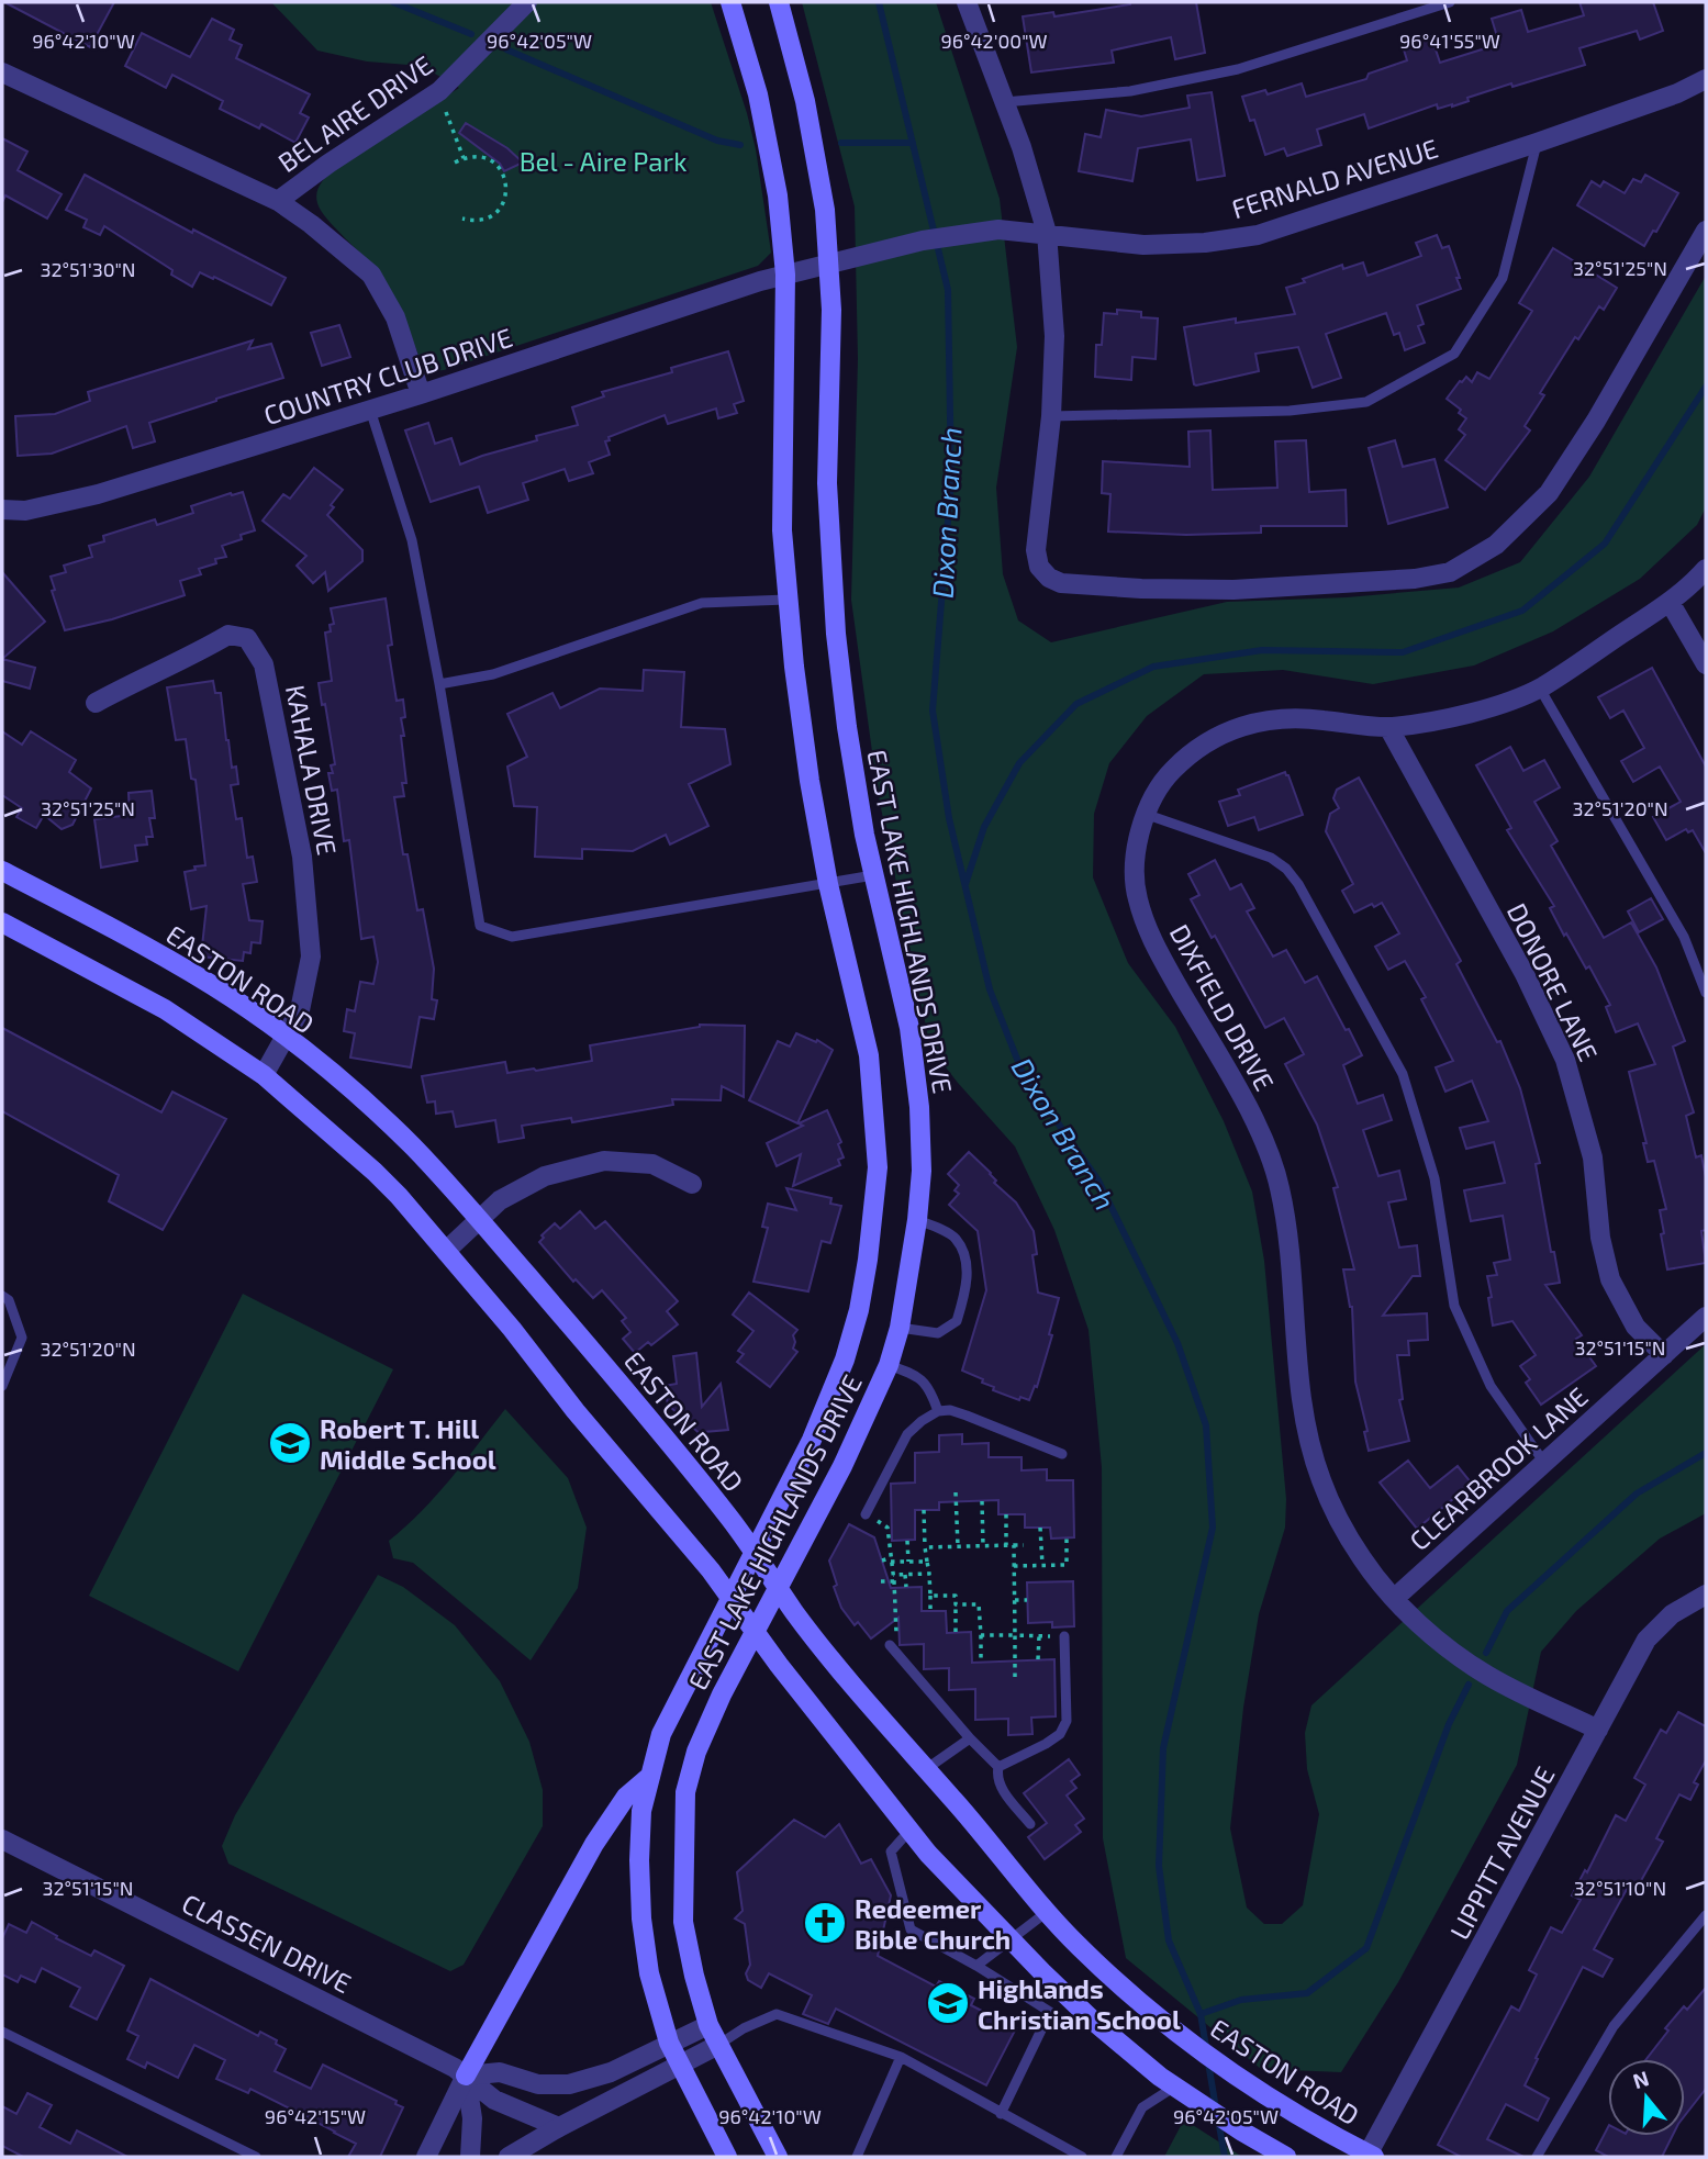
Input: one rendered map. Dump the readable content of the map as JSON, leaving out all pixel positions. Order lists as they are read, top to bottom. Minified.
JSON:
{"streets":{"main road":["EAST LAKE HIGHLANDS DRIVE","EASTON ROAD"],"street":["BEL AIRE DRIVE","FERNALD AVENUE","COUNTRY CLUB DRIVE","KAHALA DRIVE","DONORE LANE","DIXFIELD DRIVE","CLEARBROOK LANE","LIPPITT AVENUE","CLASSEN DRIVE"]},"crossings":[["BEL AIRE DRIVE","COUNTRY CLUB DRIVE"],["FERNALD AVENUE","COUNTRY CLUB DRIVE"],["FERNALD AVENUE","EAST LAKE HIGHLANDS DRIVE"],["COUNTRY CLUB DRIVE","EAST LAKE HIGHLANDS DRIVE"],["KAHALA DRIVE","EASTON ROAD"],["EAST LAKE HIGHLANDS DRIVE","EASTON ROAD"],["EASTON ROAD","LIPPITT AVENUE"],["DONORE LANE","DIXFIELD DRIVE"],["DONORE LANE","CLEARBROOK LANE"],["DIXFIELD DRIVE","CLEARBROOK LANE"],["DIXFIELD DRIVE","LIPPITT AVENUE"]],"water":["Dixon Branch"],"parks":["Bel - Aire Park"],"places":{"school or university":["Robert T. Hill Middle School","Highlands Christian School"],"church":["Redeemer Bible Church"]},"north":"top","coordinates":["96°42'10\"W","96°42'05\"W","96°42'00\"W","96°41'55\"W","32°51'25\"N","32°51'30\"N","32°51'20\"N","32°51'15\"N","32°51'10\"N","96°42'15\"W"]}
